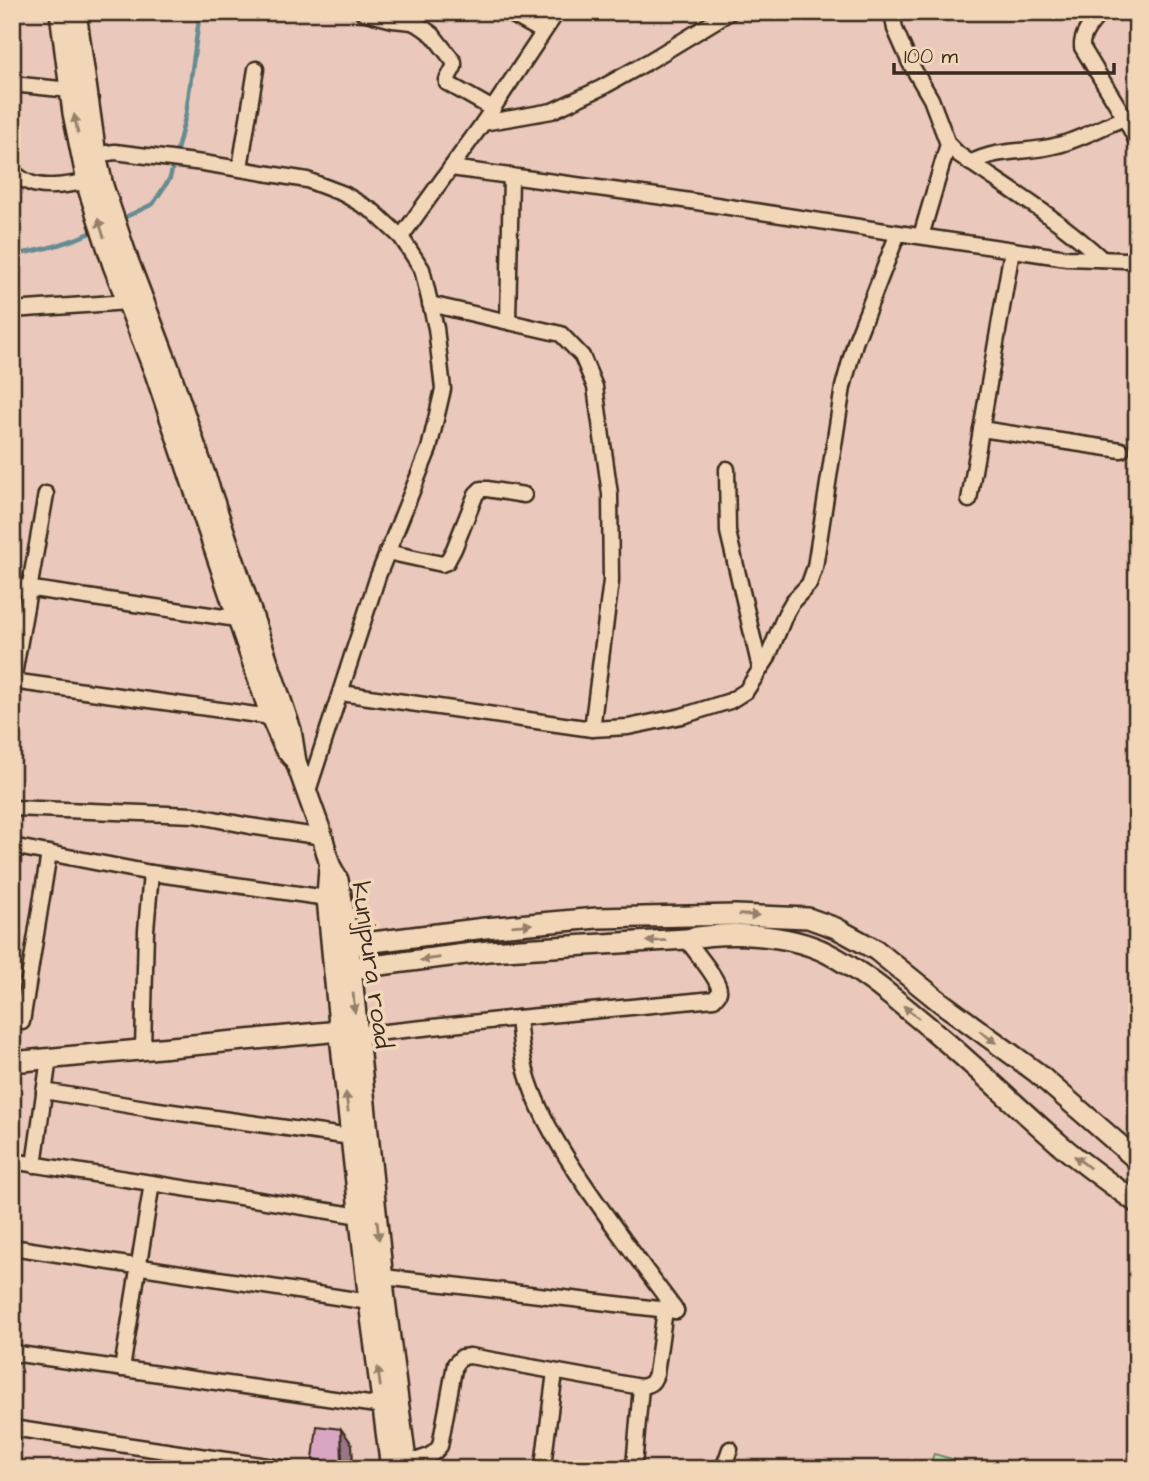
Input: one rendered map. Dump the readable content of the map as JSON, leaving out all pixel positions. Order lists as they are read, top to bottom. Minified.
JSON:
{"streets":{"street":["kunjpura road"]},"scale_bar":"100 m"}
